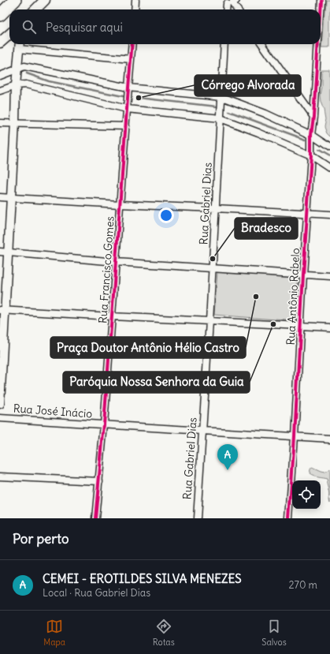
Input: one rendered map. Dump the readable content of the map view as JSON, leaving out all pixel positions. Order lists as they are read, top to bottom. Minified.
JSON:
{"streets":{"street":["Rua Gabriel Dias","Rua Francisco Gomes","Rua Antônio Rabelo","Rua José Inácio"]},"crossings":[["Rua Gabriel Dias","Rua José Inácio"],["Rua Francisco Gomes","Rua José Inácio"],["Rua Antônio Rabelo","Rua José Inácio"]],"places":["Córrego Alvorada","Bradesco","Praça Doutor Antônio Hélio Castro","Paróquia Nossa Senhora da Guia"],"page":{"search":"Pesquisar aqui","pins":"A","heading":"Por perto","list":[{"mark":"A","name":"CEMEI - EROTILDES SILVA MENEZES","note":"Local · Rua Gabriel Dias","value":"270 m"}],"nav":["Mapa","Rotas","Salvos"]}}
